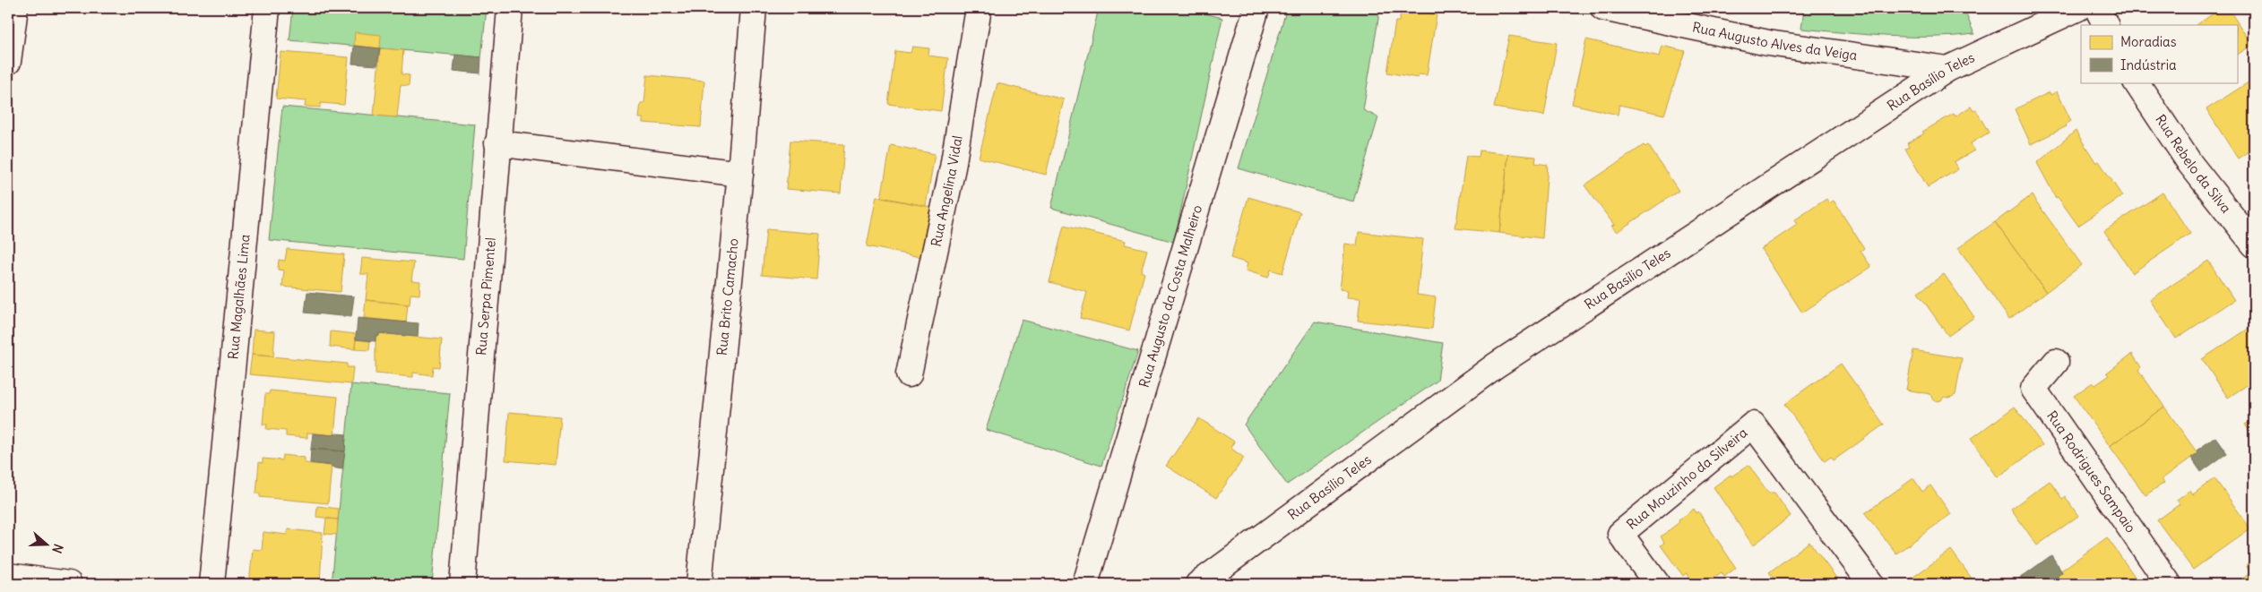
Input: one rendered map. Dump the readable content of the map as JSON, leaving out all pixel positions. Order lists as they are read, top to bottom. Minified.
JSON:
{"streets":{"street":["Rua Augusto Alves da Veiga","Rua Basílio Teles","Rua Rebelo da Silva","Rua Angelina Vidal","Rua Magalhães Lima","Rua Serpa Pimentel","Rua Augusto da Costa Malheiro","Rua Brito Camacho","Rua Rodrigues Sampaio","Rua Mouzinho da Silveira"]},"crossings":[["Rua Augusto Alves da Veiga","Rua Basílio Teles"]],"legend":["Moradias","Indústria"],"north":"right"}
